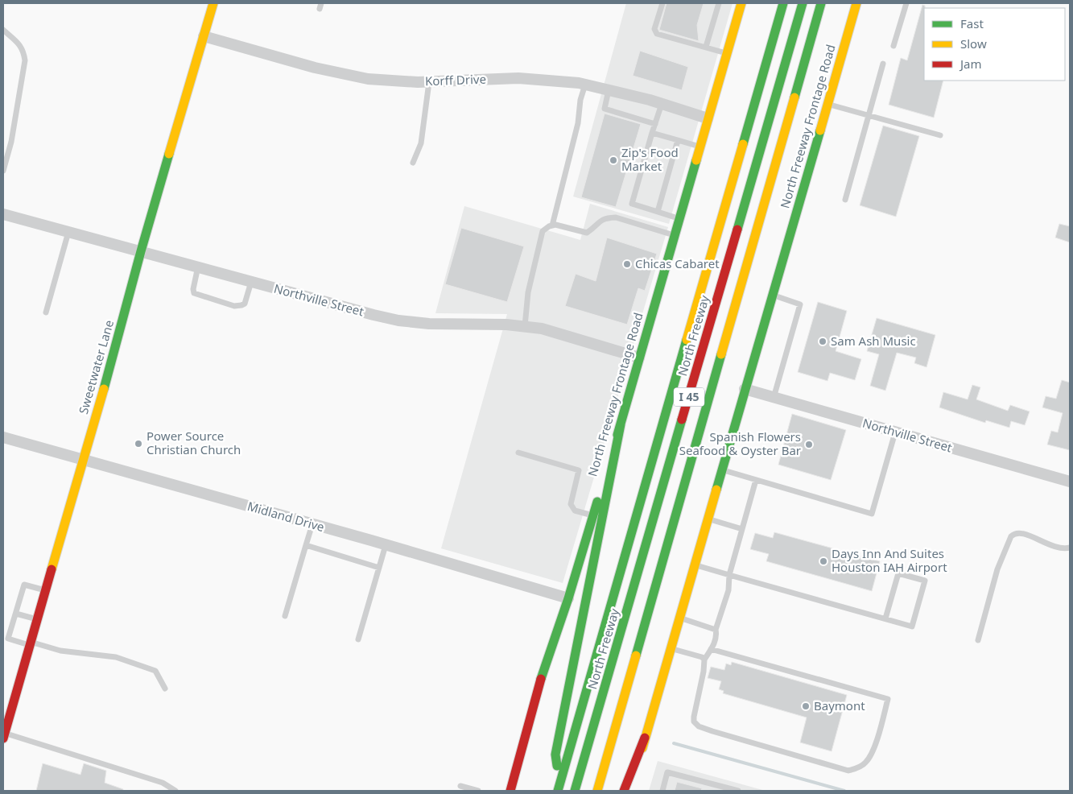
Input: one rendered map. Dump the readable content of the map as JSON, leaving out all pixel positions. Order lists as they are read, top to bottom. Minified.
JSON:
{"streets":{"main road":["North Freeway Frontage Road","North Freeway","Sweetwater Lane","I 45"],"street":["Korff Drive","Northville Street","Midland Drive"]},"crossings":[["Korff Drive","North Freeway Frontage Road"],["Korff Drive","Sweetwater Lane"],["North Freeway Frontage Road","Northville Street"],["North Freeway Frontage Road","Midland Drive"],["Northville Street","Sweetwater Lane"],["Sweetwater Lane","Midland Drive"]],"places":["Zip's Food Market","Chicas Cabaret","Sam Ash Music","Power Source Christian Church","Spanish Flowers Seafood & Oyster Bar","Days Inn And Suites Houston IAH Airport","Baymont"],"legend":["Fast","Slow","Jam"]}
